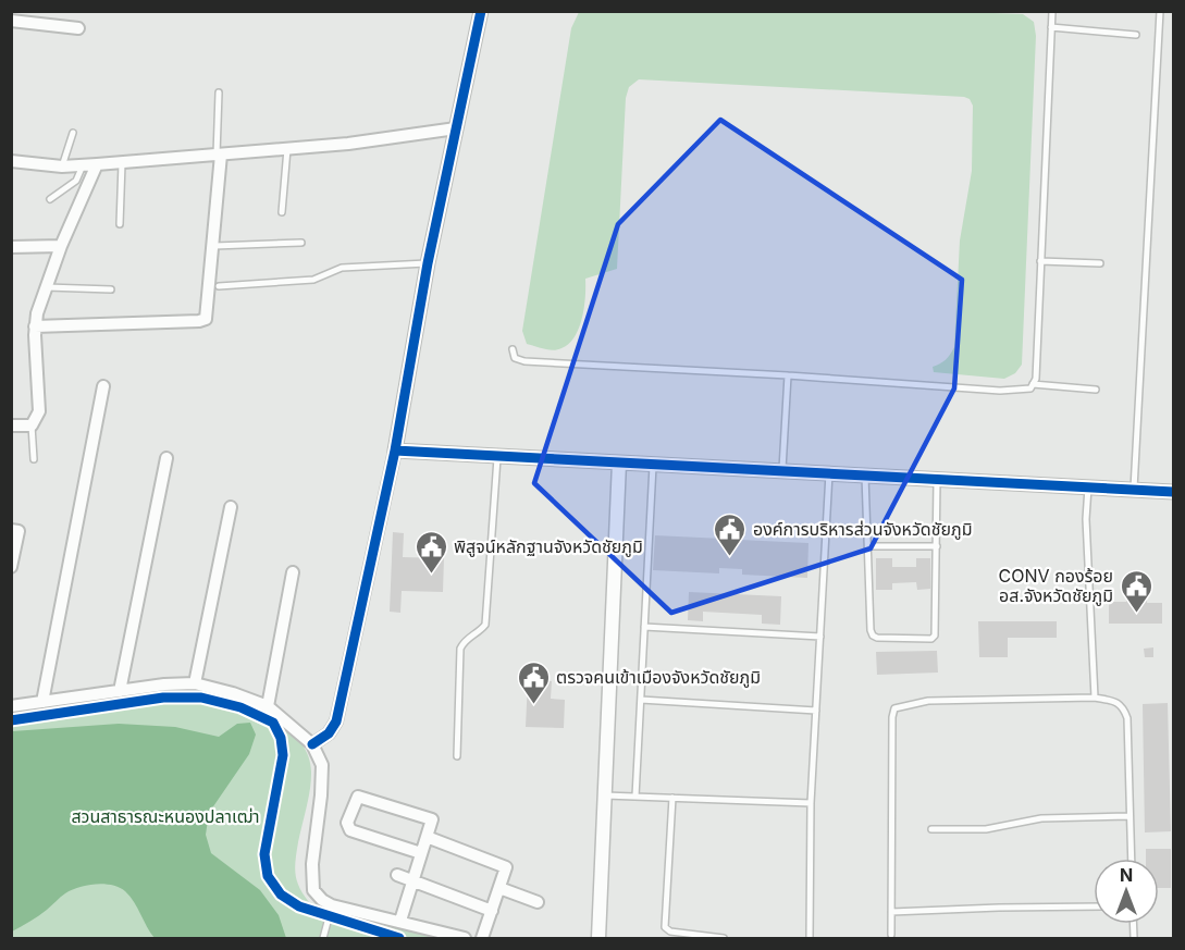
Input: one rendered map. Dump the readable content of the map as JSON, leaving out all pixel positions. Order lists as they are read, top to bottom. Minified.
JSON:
{"parks":["สวนสาธารณะหนองปลาเฒ่า"],"places":{"public building":["องค์การบริหารส่วนจังหวัดชัยภูมิ","พิสูจน์หลักฐานจังหวัดชัยภูมิ","CONV กองร้อย อส.จังหวัดชัยภูมิ","ตรวจคนเข้าเมืองจังหวัดชัยภูมิ"]},"north":"top"}
